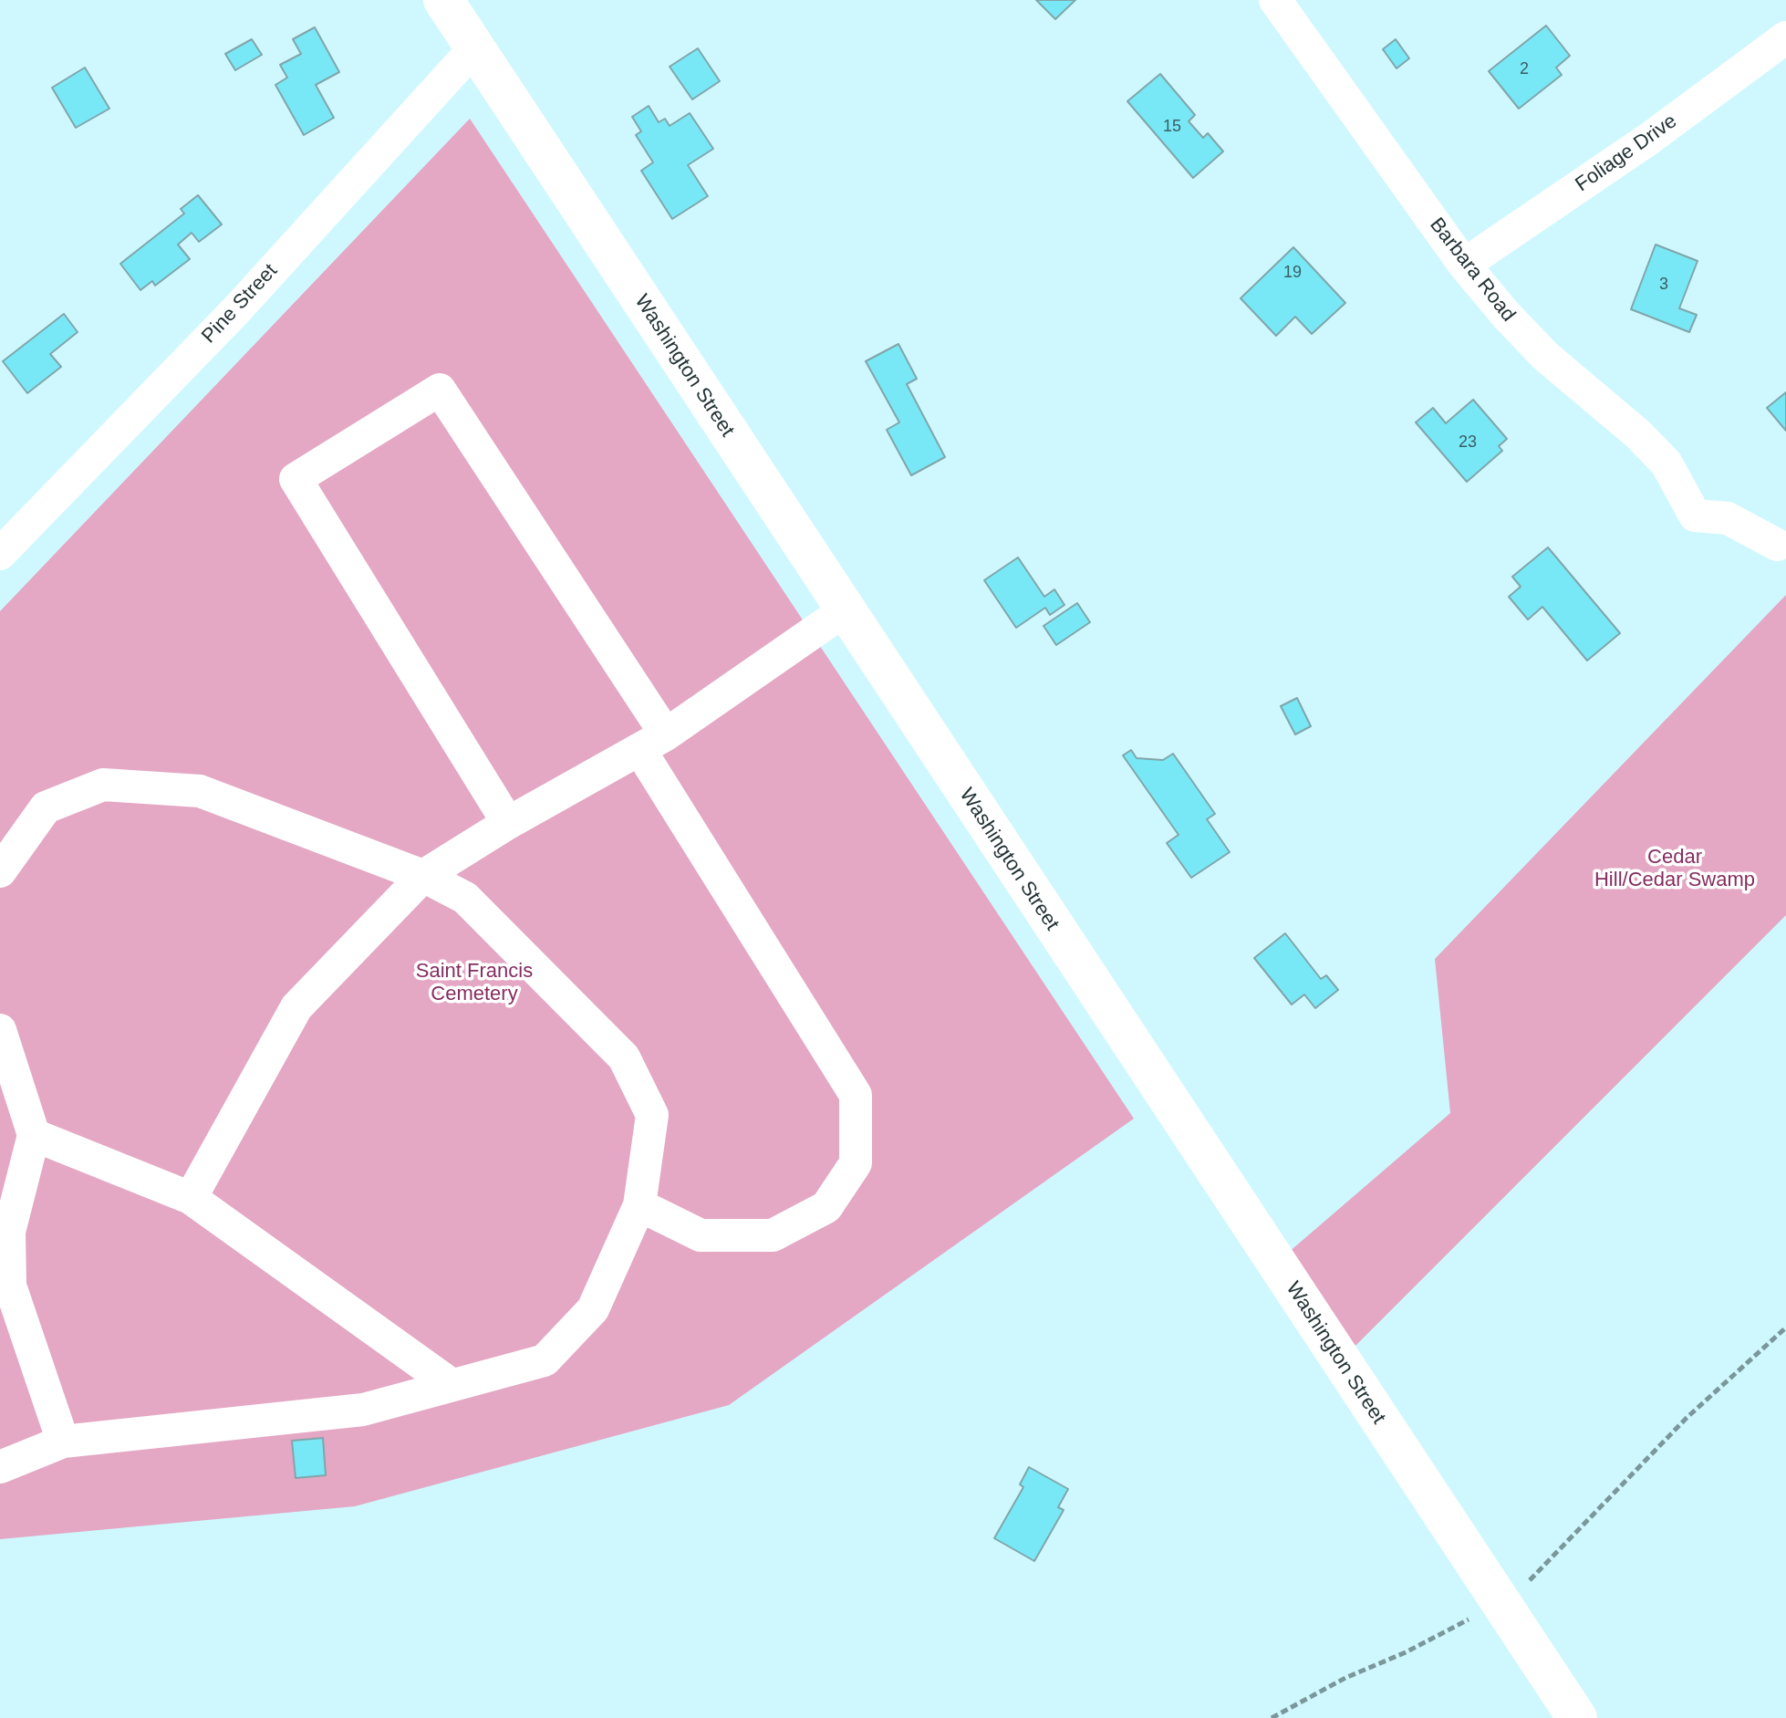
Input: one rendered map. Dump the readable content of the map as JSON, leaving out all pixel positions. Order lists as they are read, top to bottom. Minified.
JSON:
{"streets":{"main road":["Washington Street"],"street":["Foliage Drive","Barbara Road","Pine Street"]},"crossings":[["Foliage Drive","Barbara Road"],["Pine Street","Washington Street"]],"parks":["Cedar Hill/Cedar Swamp","Saint Francis Cemetery"],"house_numbers":["2","15","19","3","23"]}
